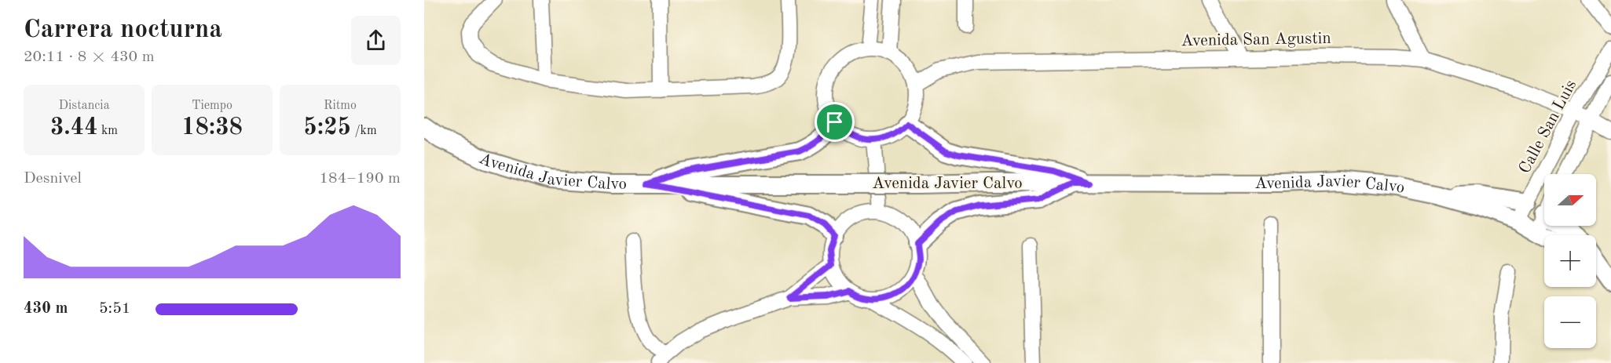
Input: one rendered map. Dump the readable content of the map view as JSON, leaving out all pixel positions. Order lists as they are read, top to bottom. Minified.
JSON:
{"streets":{"street":["Avenida San Agustin","Calle San Luis","Avenida Javier Calvo"]},"crossings":[["Avenida San Agustin","Calle San Luis"],["Calle San Luis","Avenida Javier Calvo"]],"north":"right","page":{"heading":["Carrera nocturna","20:11 · 8 × 430 m"],"stats":[["Distancia","3.44 km"],["Tiempo","18:38"],["Ritmo","5:25 /km"]],"chart":["Desnivel","184–190 m"],"map_buttons":["+","−"],"list":[{"name":"430 m","note":"5:51"}]}}
